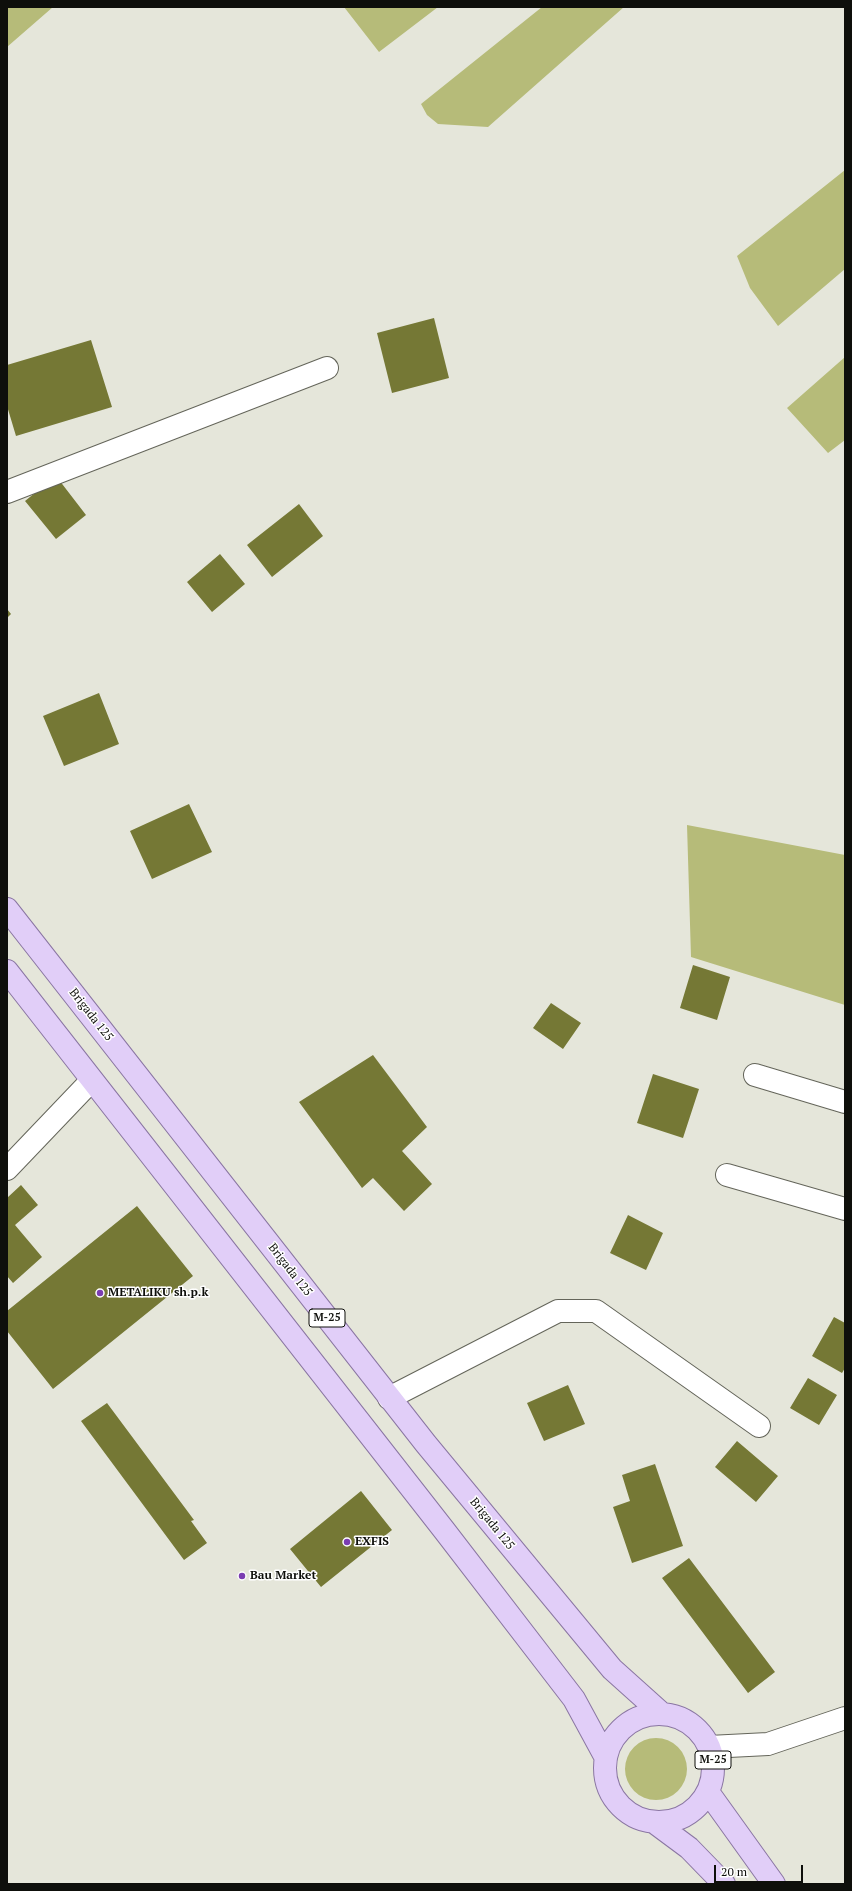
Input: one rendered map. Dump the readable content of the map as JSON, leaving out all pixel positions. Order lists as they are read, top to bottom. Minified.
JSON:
{"streets":{"main road":["Brigada 125","M-25"]},"crossings":[["Brigada 125","M-25"]],"places":["METALIKU sh.p.k","EXFIS","Bau Market"],"scale_bar":"20 m"}
